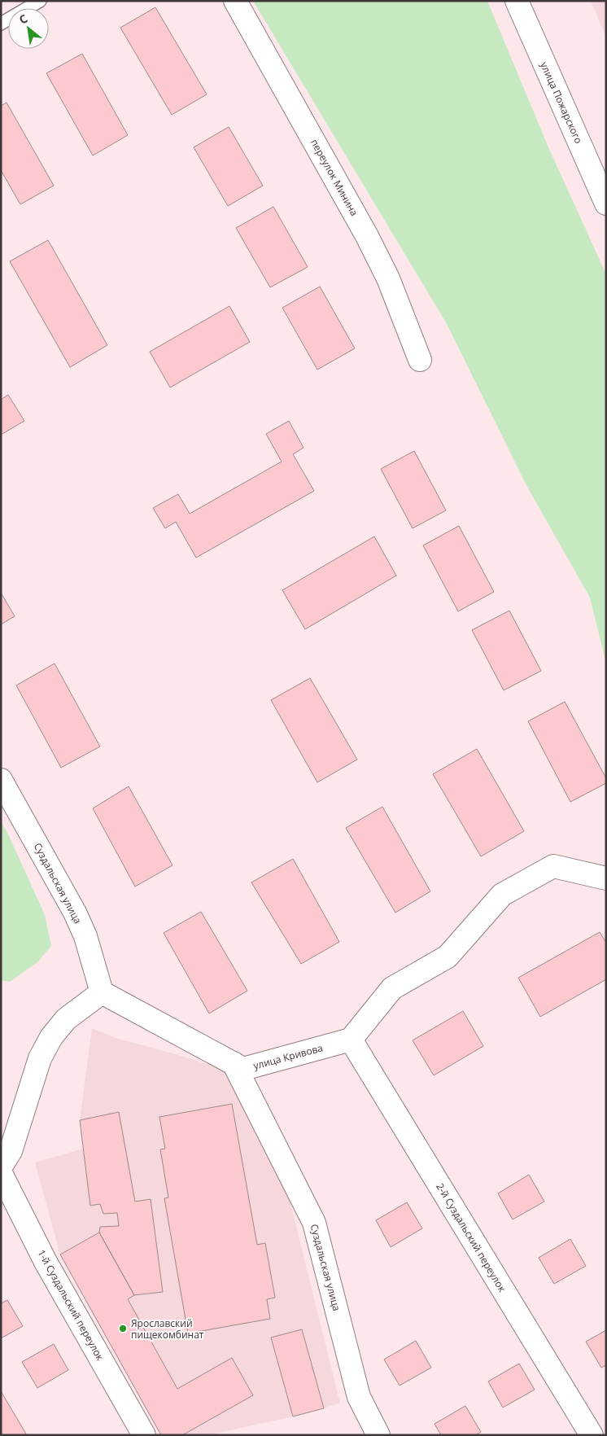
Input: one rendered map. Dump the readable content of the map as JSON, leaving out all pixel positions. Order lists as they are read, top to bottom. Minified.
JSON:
{"streets":{"street":["улица Пожарского","переулок Минина","Суздальская улица","улица Кривова","2-й Суздальский переулок","1-й Суздальский переулок"]},"crossings":[["Суздальская улица","улица Кривова"],["улица Кривова","2-й Суздальский переулок"]],"places":["Ярославский пищекомбинат"],"north":"top left"}
